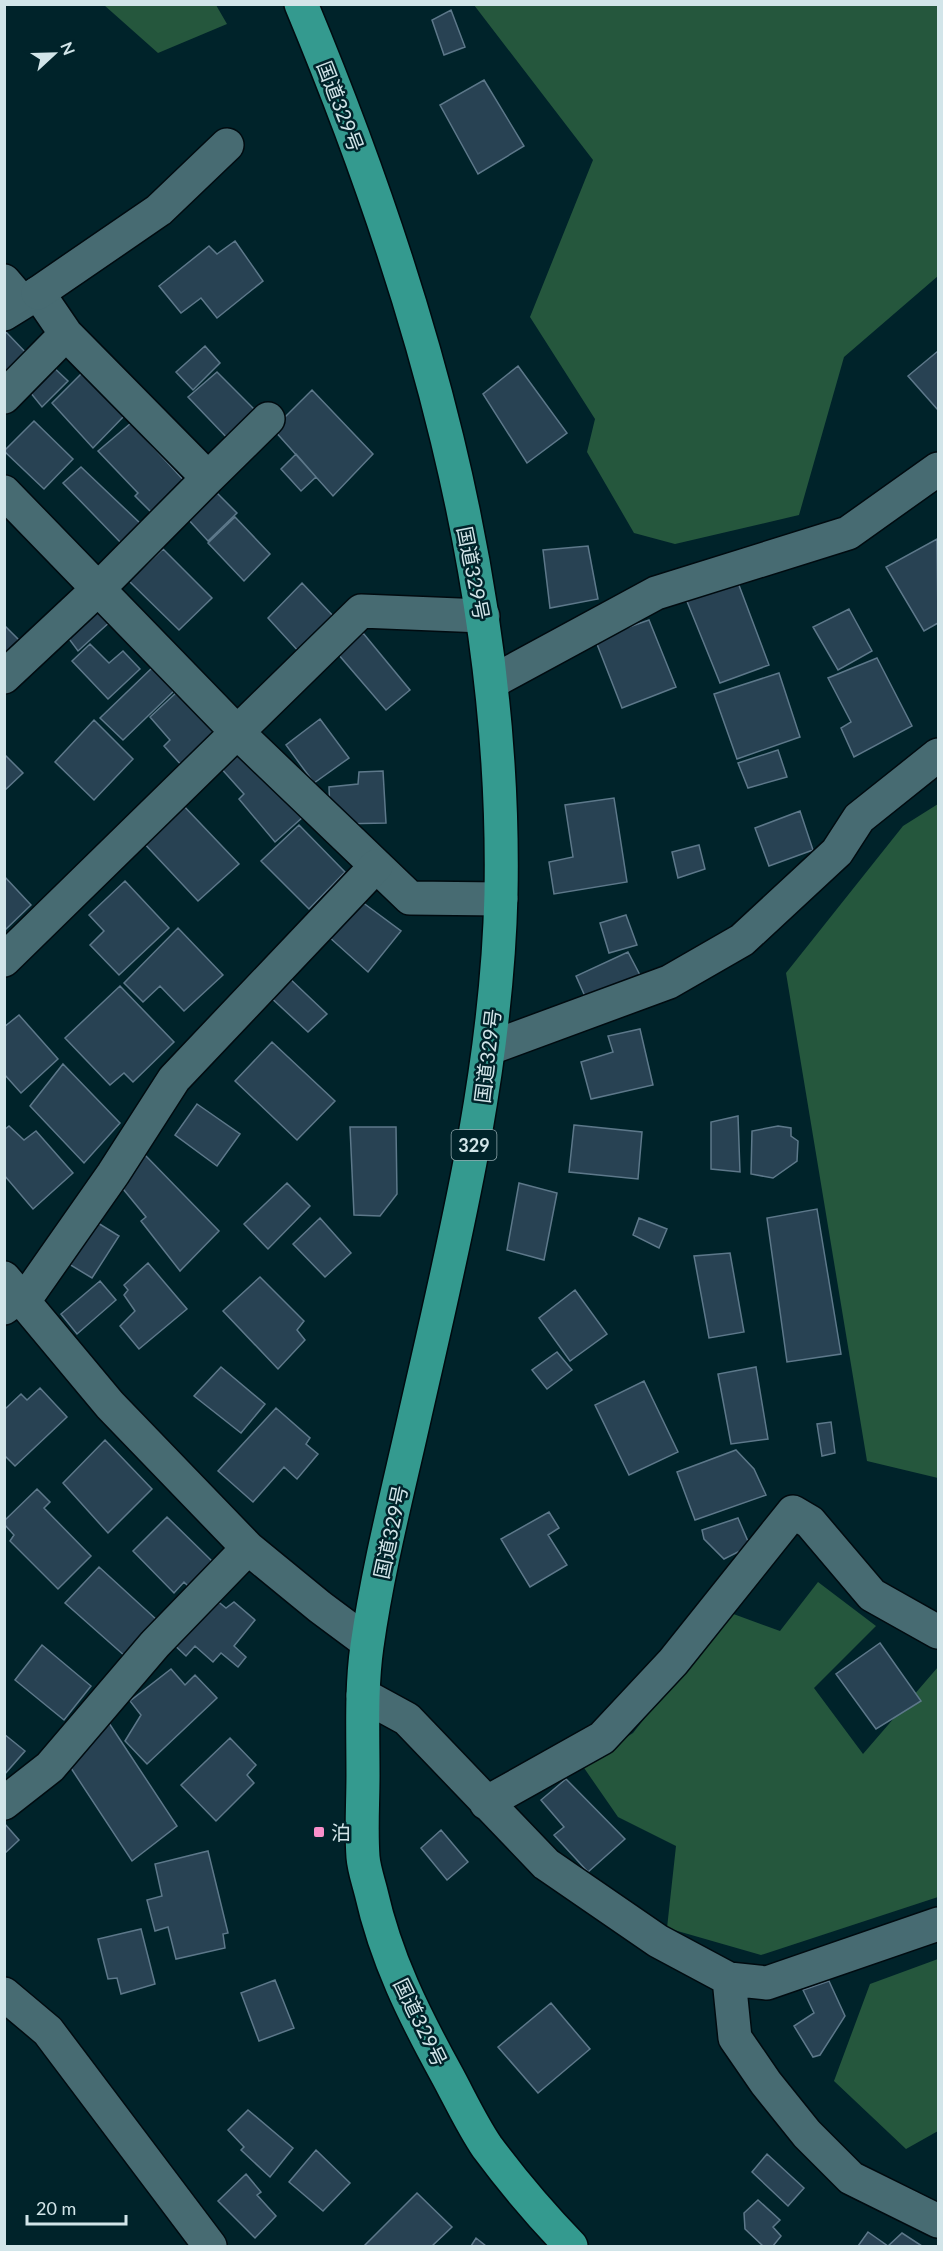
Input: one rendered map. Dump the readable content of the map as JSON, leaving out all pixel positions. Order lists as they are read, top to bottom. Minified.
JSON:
{"streets":{"highway":["国道329号","329"]},"places":{"transit":["泊"]},"scale_bar":"20 m","north":"right"}
